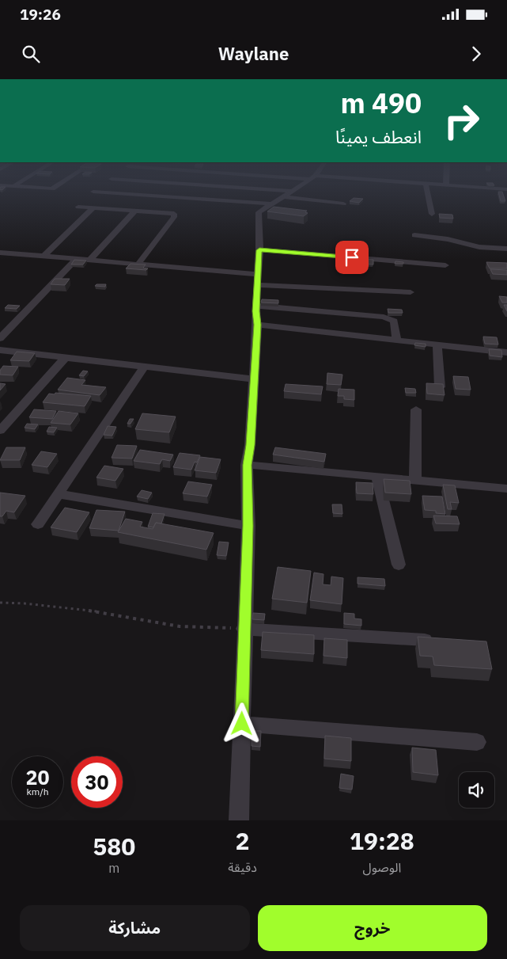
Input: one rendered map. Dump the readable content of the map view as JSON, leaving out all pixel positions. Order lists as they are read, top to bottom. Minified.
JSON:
{"page":{"status":"19:26","header":"Waylane","turn":["490 m","انعطف يمينًا"],"speed":"20 km/h","limit":"30","eta":["19:28","الوصول","2","دقيقة","580","m"],"buttons":["خروج","مشاركة"]}}
